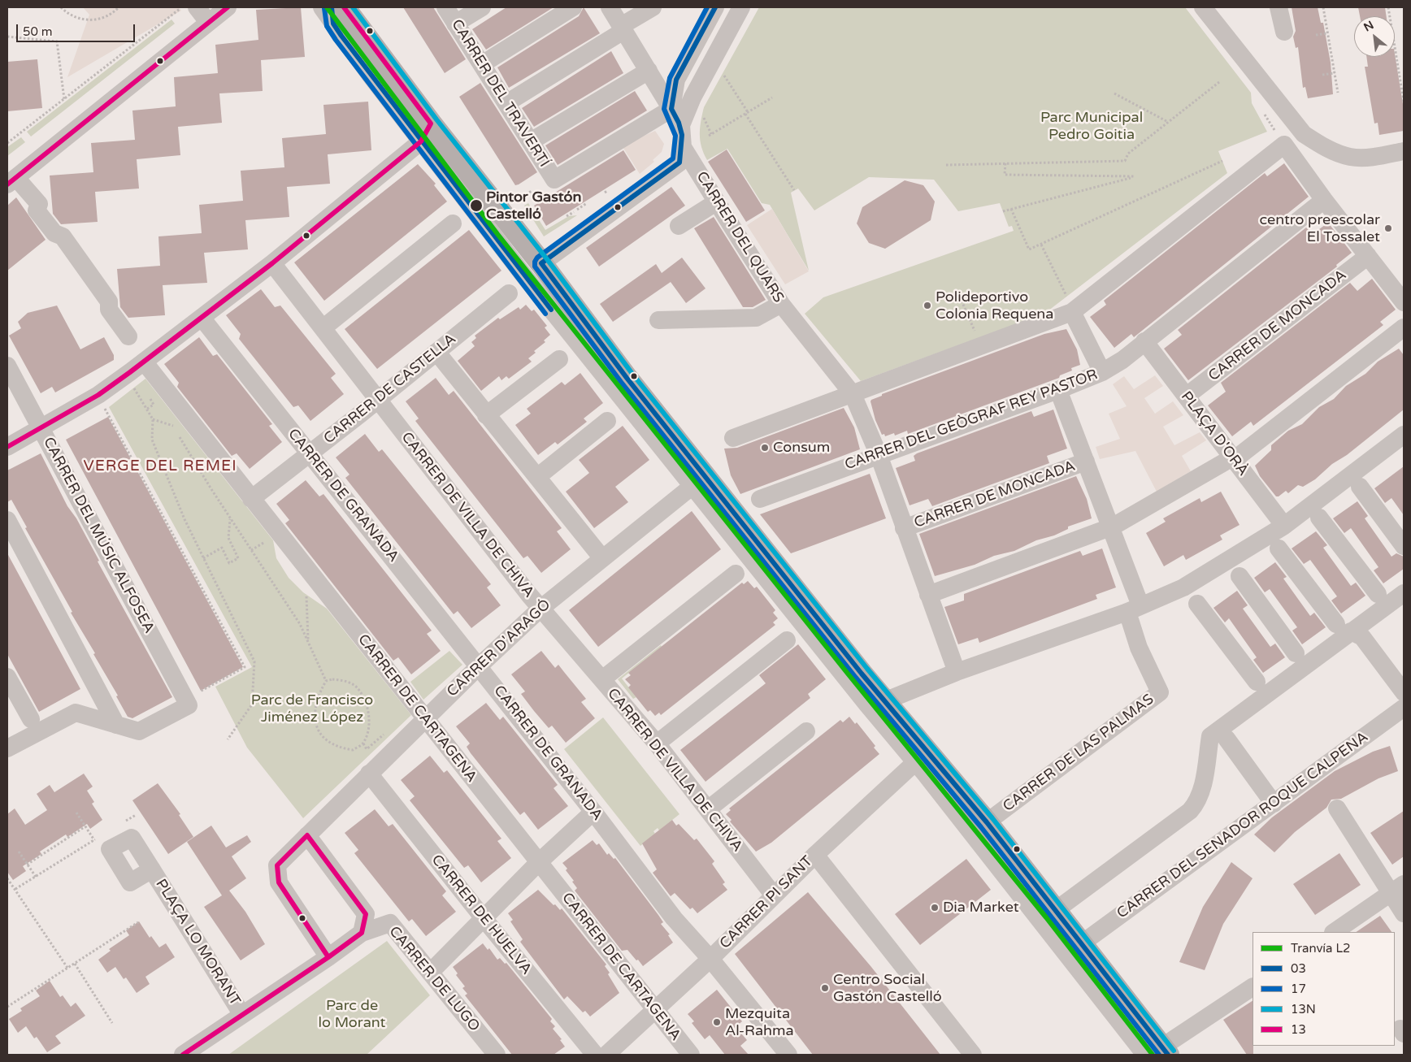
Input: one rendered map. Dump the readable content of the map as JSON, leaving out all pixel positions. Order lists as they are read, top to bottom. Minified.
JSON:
{"streets":{"street":["CARRER DEL TRAVERTÍ","CARRER DEL QUARS","CARRER DE MONCADA","CARRER DE CASTELLA","CARRER DEL GEÒGRAF REY PASTOR","PLAÇA D'ORÀ","CARRER DE GRANADA","CARRER DE VILLA DE CHIVA","CARRER DEL MÚSIC ALFOSEA","CARRER D'ARAGÓ","CARRER DE CARTAGENA","CARRER DE LAS PALMAS","CARRER DEL SENADOR ROQUE CALPENA","CARRER PI SANT","CARRER DE HUELVA","PLAÇA LO MORANT","CARRER DE LUGO"]},"crossings":[["CARRER DEL TRAVERTÍ","CARRER DEL QUARS"],["CARRER DEL QUARS","CARRER DE MONCADA"],["CARRER DEL QUARS","CARRER DEL GEÒGRAF REY PASTOR"],["CARRER DEL QUARS","PLAÇA D'ORÀ"],["CARRER DE MONCADA","PLAÇA D'ORÀ"],["CARRER DE CASTELLA","CARRER DE GRANADA"],["CARRER DE CASTELLA","CARRER DE VILLA DE CHIVA"],["CARRER DE CASTELLA","CARRER DE CARTAGENA"],["CARRER DEL GEÒGRAF REY PASTOR","PLAÇA D'ORÀ"],["CARRER DE GRANADA","CARRER D'ARAGÓ"],["CARRER DE GRANADA","CARRER PI SANT"],["CARRER DE VILLA DE CHIVA","CARRER D'ARAGÓ"],["CARRER DE VILLA DE CHIVA","CARRER PI SANT"],["CARRER D'ARAGÓ","CARRER DE CARTAGENA"],["CARRER D'ARAGÓ","CARRER DE HUELVA"],["CARRER DE CARTAGENA","CARRER PI SANT"]],"districts":["VERGE DEL REMEI"],"parks":["Parc Municipal Pedro Goitia","Parc de Francisco Jiménez López","Parc de lo Morant"],"places":["Pintor Gastón Castelló","centro preescolar El Tossalet","Polideportivo Colonia Requena","Consum","Dia Market","Centro Social Gastón Castelló","Mezquita Al-Rahma"],"lines":["tram line L2","transit line 03","transit line 17","transit line 13N","transit line 13"],"legend":["Tranvía L2","03","17","13N","13"],"scale_bar":"50 m","north":"top left"}
